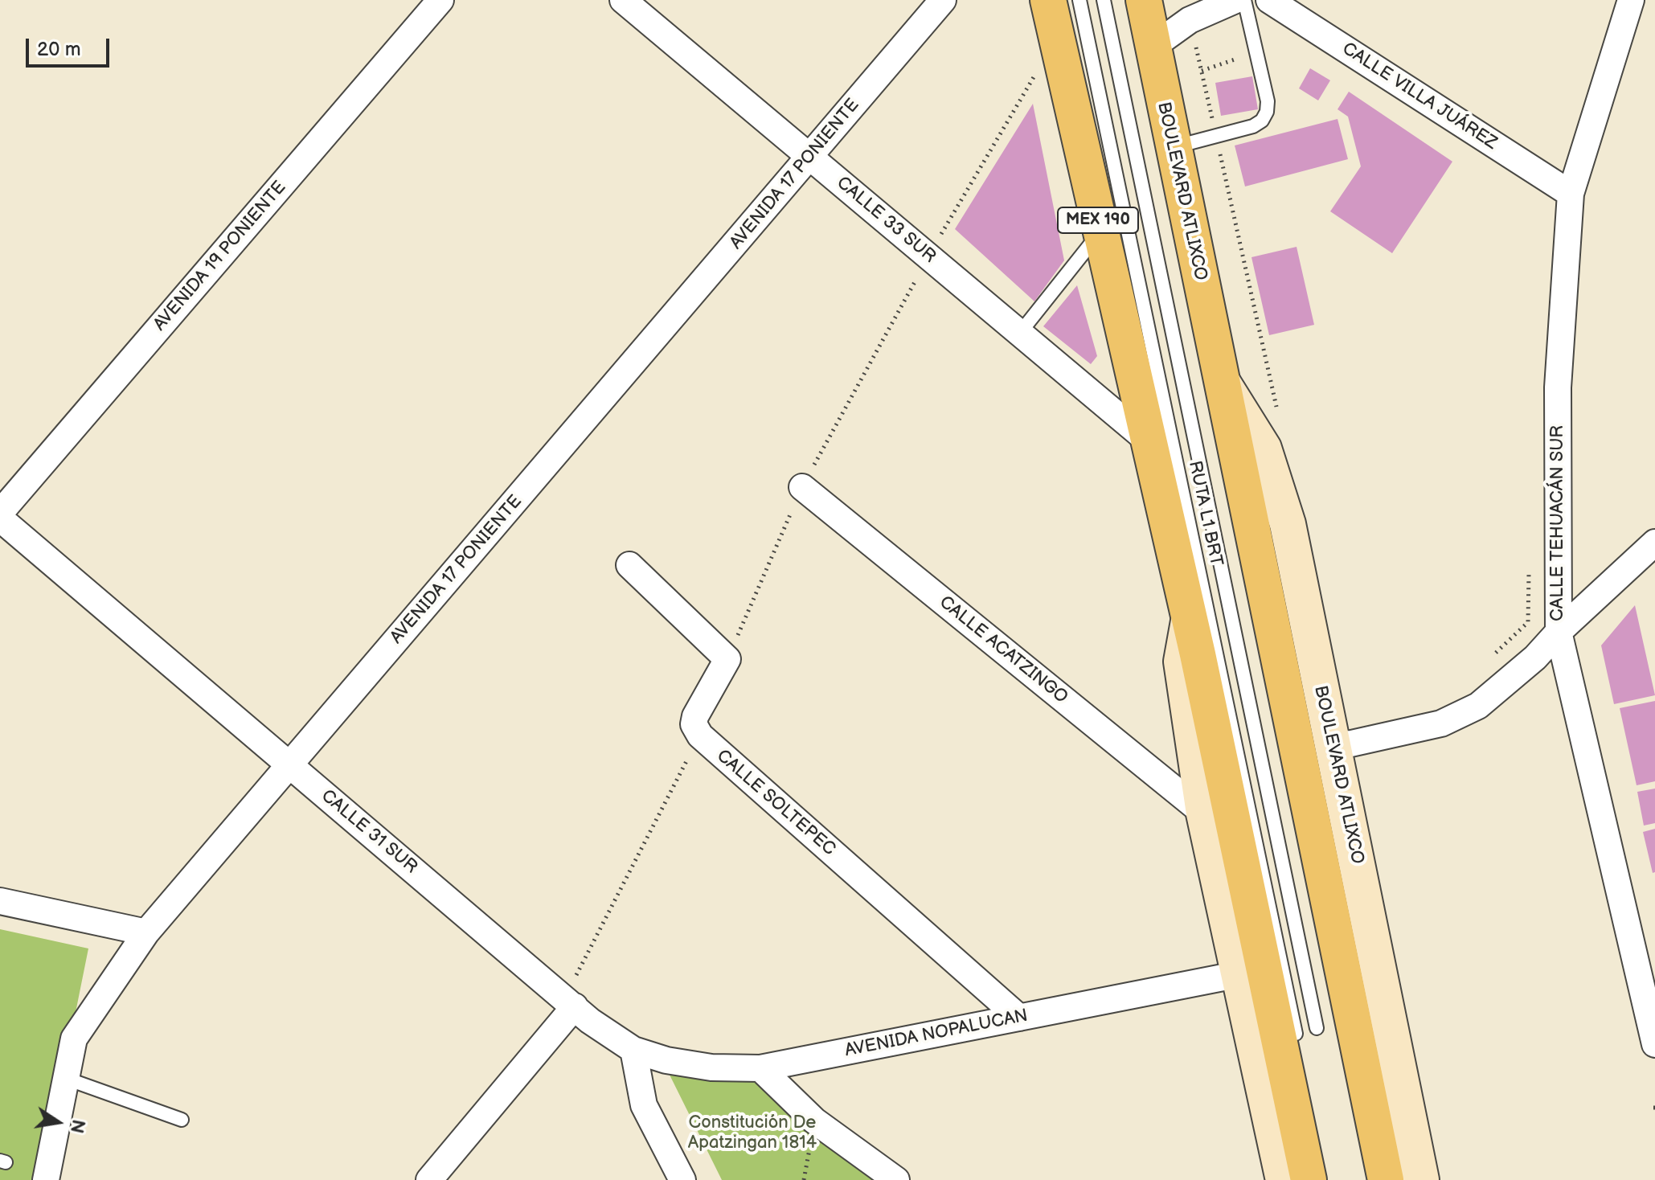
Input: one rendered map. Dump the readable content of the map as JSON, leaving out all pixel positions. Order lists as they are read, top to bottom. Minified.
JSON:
{"streets":{"main road":["BOULEVARD ATLIXCO","MEX 190"],"street":["CALLE VILLA JUÁREZ","AVENIDA 17 PONIENTE","CALLE 33 SUR","AVENIDA 19 PONIENTE","CALLE TEHUACÁN SUR","CALLE ACATZINGO","CALLE SOLTEPEC","CALLE 31 SUR","AVENIDA NOPALUCAN"],"lane":["RUTA L1 BRT"]},"crossings":[["CALLE VILLA JUÁREZ","CALLE TEHUACÁN SUR"],["AVENIDA 17 PONIENTE","CALLE 33 SUR"],["AVENIDA 17 PONIENTE","CALLE 31 SUR"],["CALLE 33 SUR","MEX 190"],["MEX 190","CALLE ACATZINGO"],["MEX 190","AVENIDA NOPALUCAN"],["CALLE SOLTEPEC","AVENIDA NOPALUCAN"],["CALLE 31 SUR","AVENIDA NOPALUCAN"]],"parks":["Constitución De Apatzingan 1814"],"scale_bar":"20 m","north":"right"}
